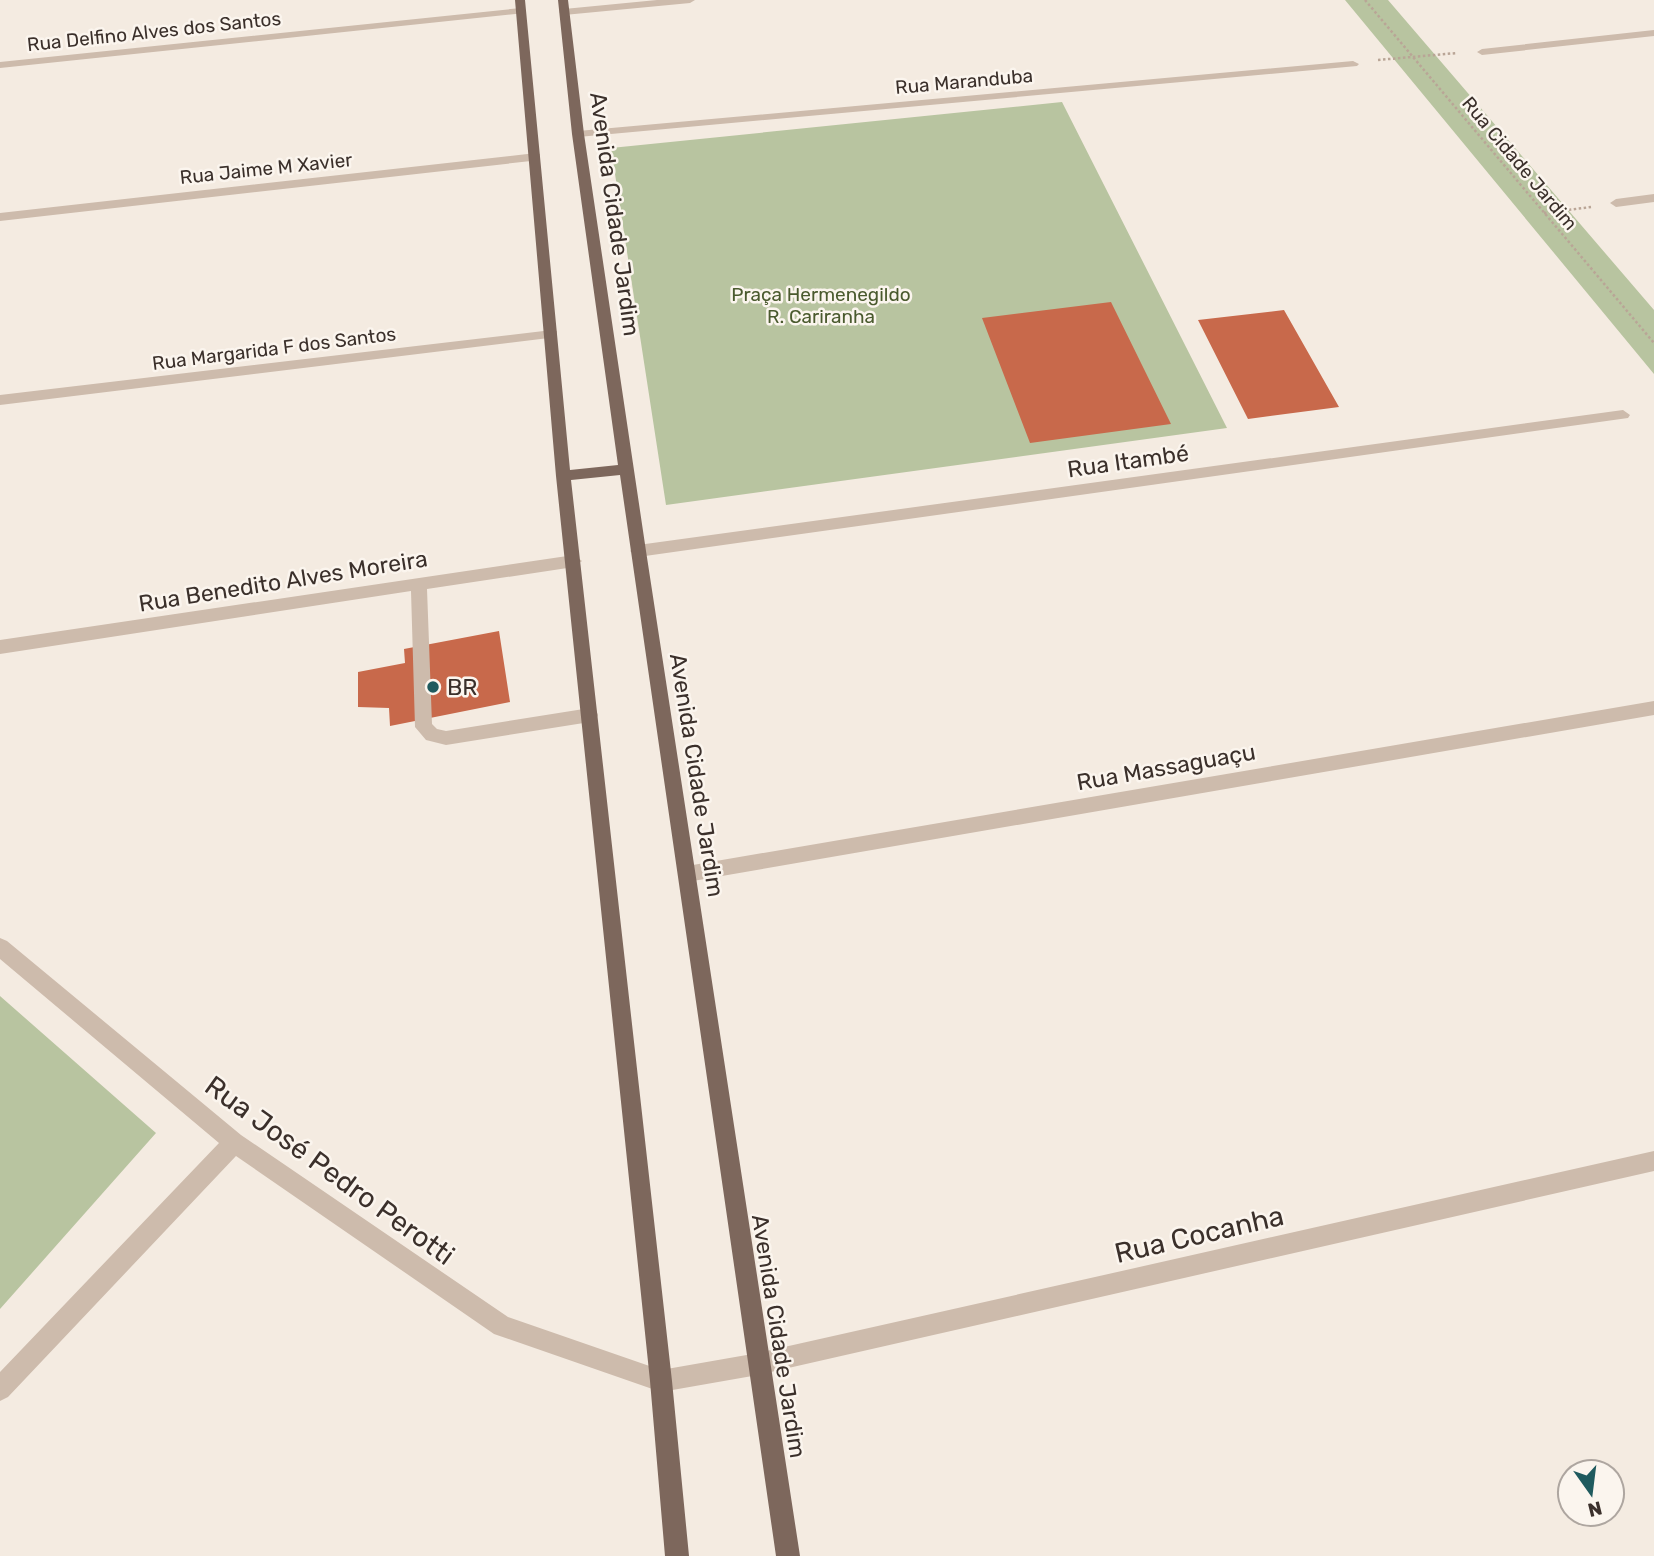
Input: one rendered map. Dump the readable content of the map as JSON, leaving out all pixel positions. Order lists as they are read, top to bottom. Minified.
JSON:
{"streets":{"main road":["Avenida Cidade Jardim"],"street":["Rua Delfino Alves dos Santos","Rua Maranduba","Rua Jaime M Xavier","Rua Margarida F dos Santos","Rua Itambé","Rua Benedito Alves Moreira","Rua Massaguaçu","Rua José Pedro Perotti","Rua Cocanha"],"path":["Rua Cidade Jardim"]},"crossings":[["Rua Maranduba","Avenida Cidade Jardim"],["Avenida Cidade Jardim","Rua Itambé"],["Avenida Cidade Jardim","Rua Massaguaçu"],["Avenida Cidade Jardim","Rua Cocanha"],["Rua José Pedro Perotti","Rua Cocanha"]],"parks":["Praça Hermenegildo R. Cariranha"],"places":["BR"],"north":"bottom"}
